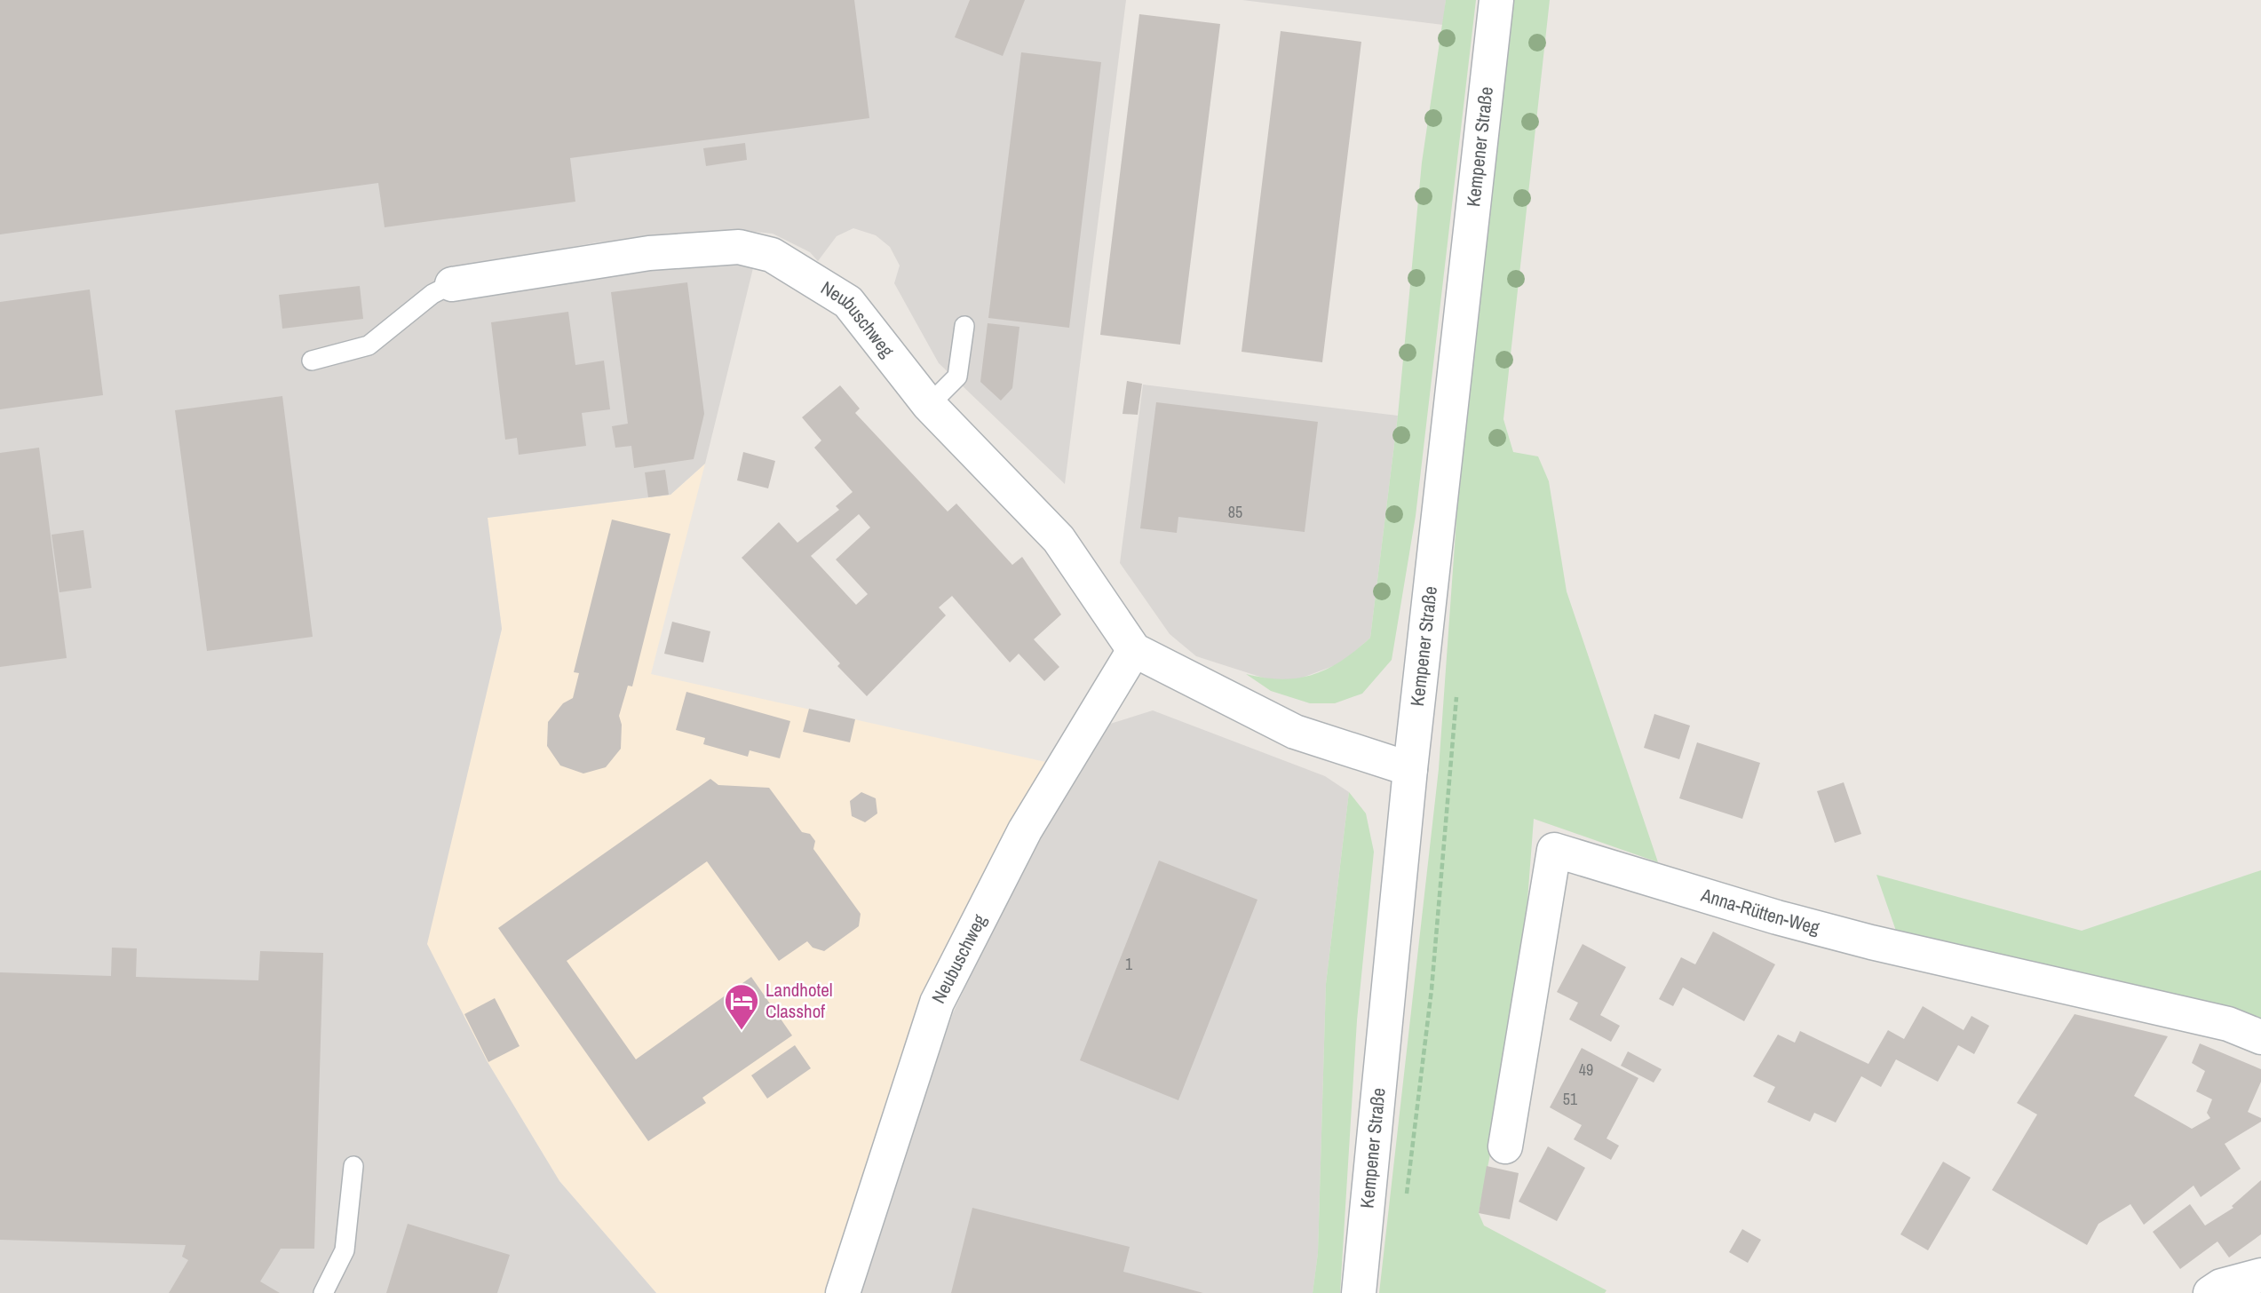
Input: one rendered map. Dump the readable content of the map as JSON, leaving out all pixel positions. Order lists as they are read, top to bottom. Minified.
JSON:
{"streets":{"street":["Kempener Straße","Neubuschweg","Anna-Rütten-Weg"]},"crossings":[["Kempener Straße","Neubuschweg"]],"places":{"hotel":["Landhotel Classhof"]},"house_numbers":["85","1","49","51"]}
